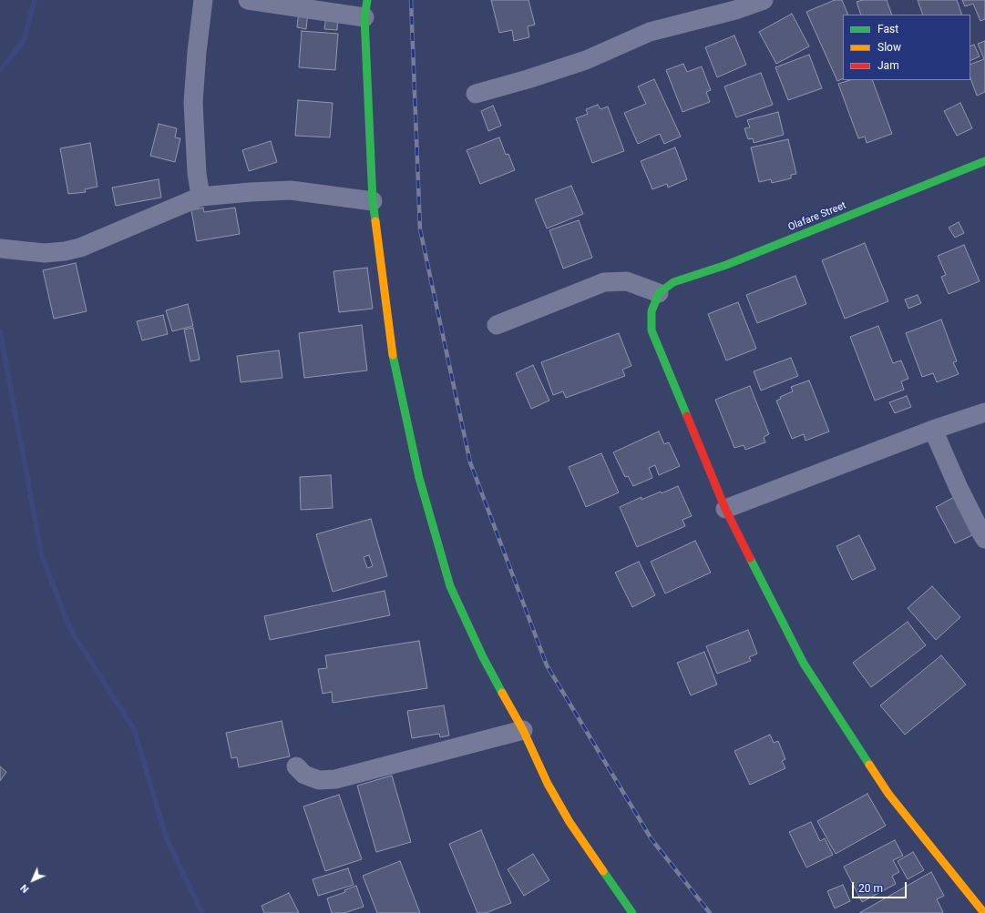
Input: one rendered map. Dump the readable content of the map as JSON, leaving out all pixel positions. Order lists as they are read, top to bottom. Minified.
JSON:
{"streets":{"street":["Olafare Street"]},"legend":["Fast","Slow","Jam"],"scale_bar":"20 m","north":"bottom left"}
